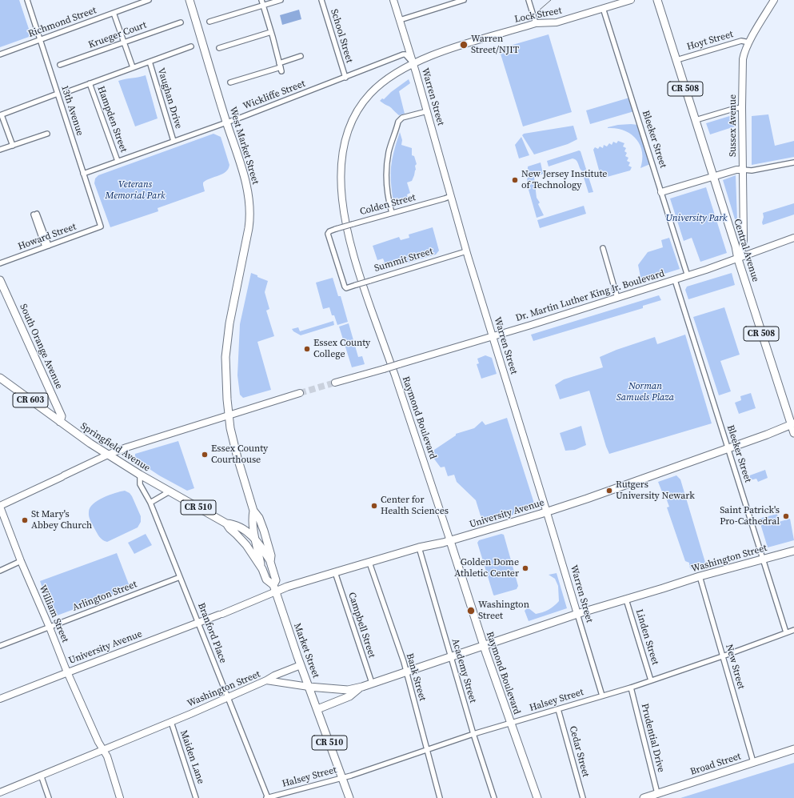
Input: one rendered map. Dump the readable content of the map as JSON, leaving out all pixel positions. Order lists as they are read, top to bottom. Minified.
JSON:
{"streets":{"main road":["Lock Street","CR 508","Warren Street","Sussex Avenue","West Market Street","Central Avenue","Dr. Martin Luther King Jr. Boulevard","South Orange Avenue","CR 603","Raymond Boulevard","Springfield Avenue","CR 510","University Avenue","Washington Street","William Street","Market Street","Broad Street"],"street":["Richmond Street","Krueger Court","School Street","Hoyt Street","Wickliffe Street","Vaughan Drive","13th Avenue","Hampden Street","Bleeker Street","Colden Street","Howard Street","Summit Street","Arlington Street","Campbell Street","Branford Place","Linden Street","New Street","Academy Street","Bank Street","Halsey Street","Prudential Drive","Cedar Street","Maiden Lane"]},"crossings":[["Lock Street","Wickliffe Street"],["Lock Street","Warren Street"],["Lock Street","Bleeker Street"],["Lock Street","Raymond Boulevard"],["Richmond Street","13th Avenue"],["School Street","Wickliffe Street"],["Hoyt Street","Sussex Avenue"],["Hoyt Street","Central Avenue"],["Wickliffe Street","Warren Street"],["Wickliffe Street","Vaughan Drive"],["Wickliffe Street","13th Avenue"],["Wickliffe Street","Hampden Street"],["Wickliffe Street","West Market Street"],["Wickliffe Street","Raymond Boulevard"],["Warren Street","Colden Street"],["Warren Street","Summit Street"],["Warren Street","Dr. Martin Luther King Jr. Boulevard"],["Warren Street","Raymond Boulevard"],["Warren Street","University Avenue"],["Warren Street","Washington Street"],["Warren Street","Halsey Street"],["Vaughan Drive","Hampden Street"],["13th Avenue","Howard Street"],["Sussex Avenue","Central Avenue"],["Sussex Avenue","Dr. Martin Luther King Jr. Boulevard"],["Bleeker Street","Dr. Martin Luther King Jr. Boulevard"],["Bleeker Street","University Avenue"],["Bleeker Street","Washington Street"],["Bleeker Street","Halsey Street"],["West Market Street","Market Street"],["Colden Street","Summit Street"],["Central Avenue","Dr. Martin Luther King Jr. Boulevard"],["Central Avenue","University Avenue"],["South Orange Avenue","Springfield Avenue"],["Raymond Boulevard","University Avenue"],["Raymond Boulevard","Washington Street"],["Raymond Boulevard","Halsey Street"],["Springfield Avenue","University Avenue"],["Springfield Avenue","Branford Place"],["Springfield Avenue","Market Street"],["University Avenue","William Street"],["University Avenue","Campbell Street"],["University Avenue","Branford Place"],["University Avenue","Market Street"],["University Avenue","Academy Street"],["University Avenue","Bank Street"],["Washington Street","William Street"],["Washington Street","Campbell Street"],["Washington Street","Branford Place"],["Washington Street","Linden Street"],["Washington Street","Market Street"],["Washington Street","New Street"],["Washington Street","Academy Street"],["Washington Street","Bank Street"],["Washington Street","Maiden Lane"],["Arlington Street","William Street"],["Arlington Street","Branford Place"],["Branford Place","Halsey Street"],["Linden Street","Halsey Street"],["Market Street","Halsey Street"],["New Street","Halsey Street"],["New Street","Broad Street"],["Academy Street","Halsey Street"],["Bank Street","Halsey Street"],["Halsey Street","Prudential Drive"],["Halsey Street","Cedar Street"],["Prudential Drive","Broad Street"]],"parks":["Veterans Memorial Park","University Park","Norman Samuels Plaza"],"places":["Warren Street/NJIT","New Jersey Institute of Technology","Essex County College","Essex County Courthouse","Rutgers University Newark","Center for Health Sciences","Saint Patrick's Pro-Cathedral","St Mary's Abbey Church","Golden Dome Athletic Center","Washington Street"]}
